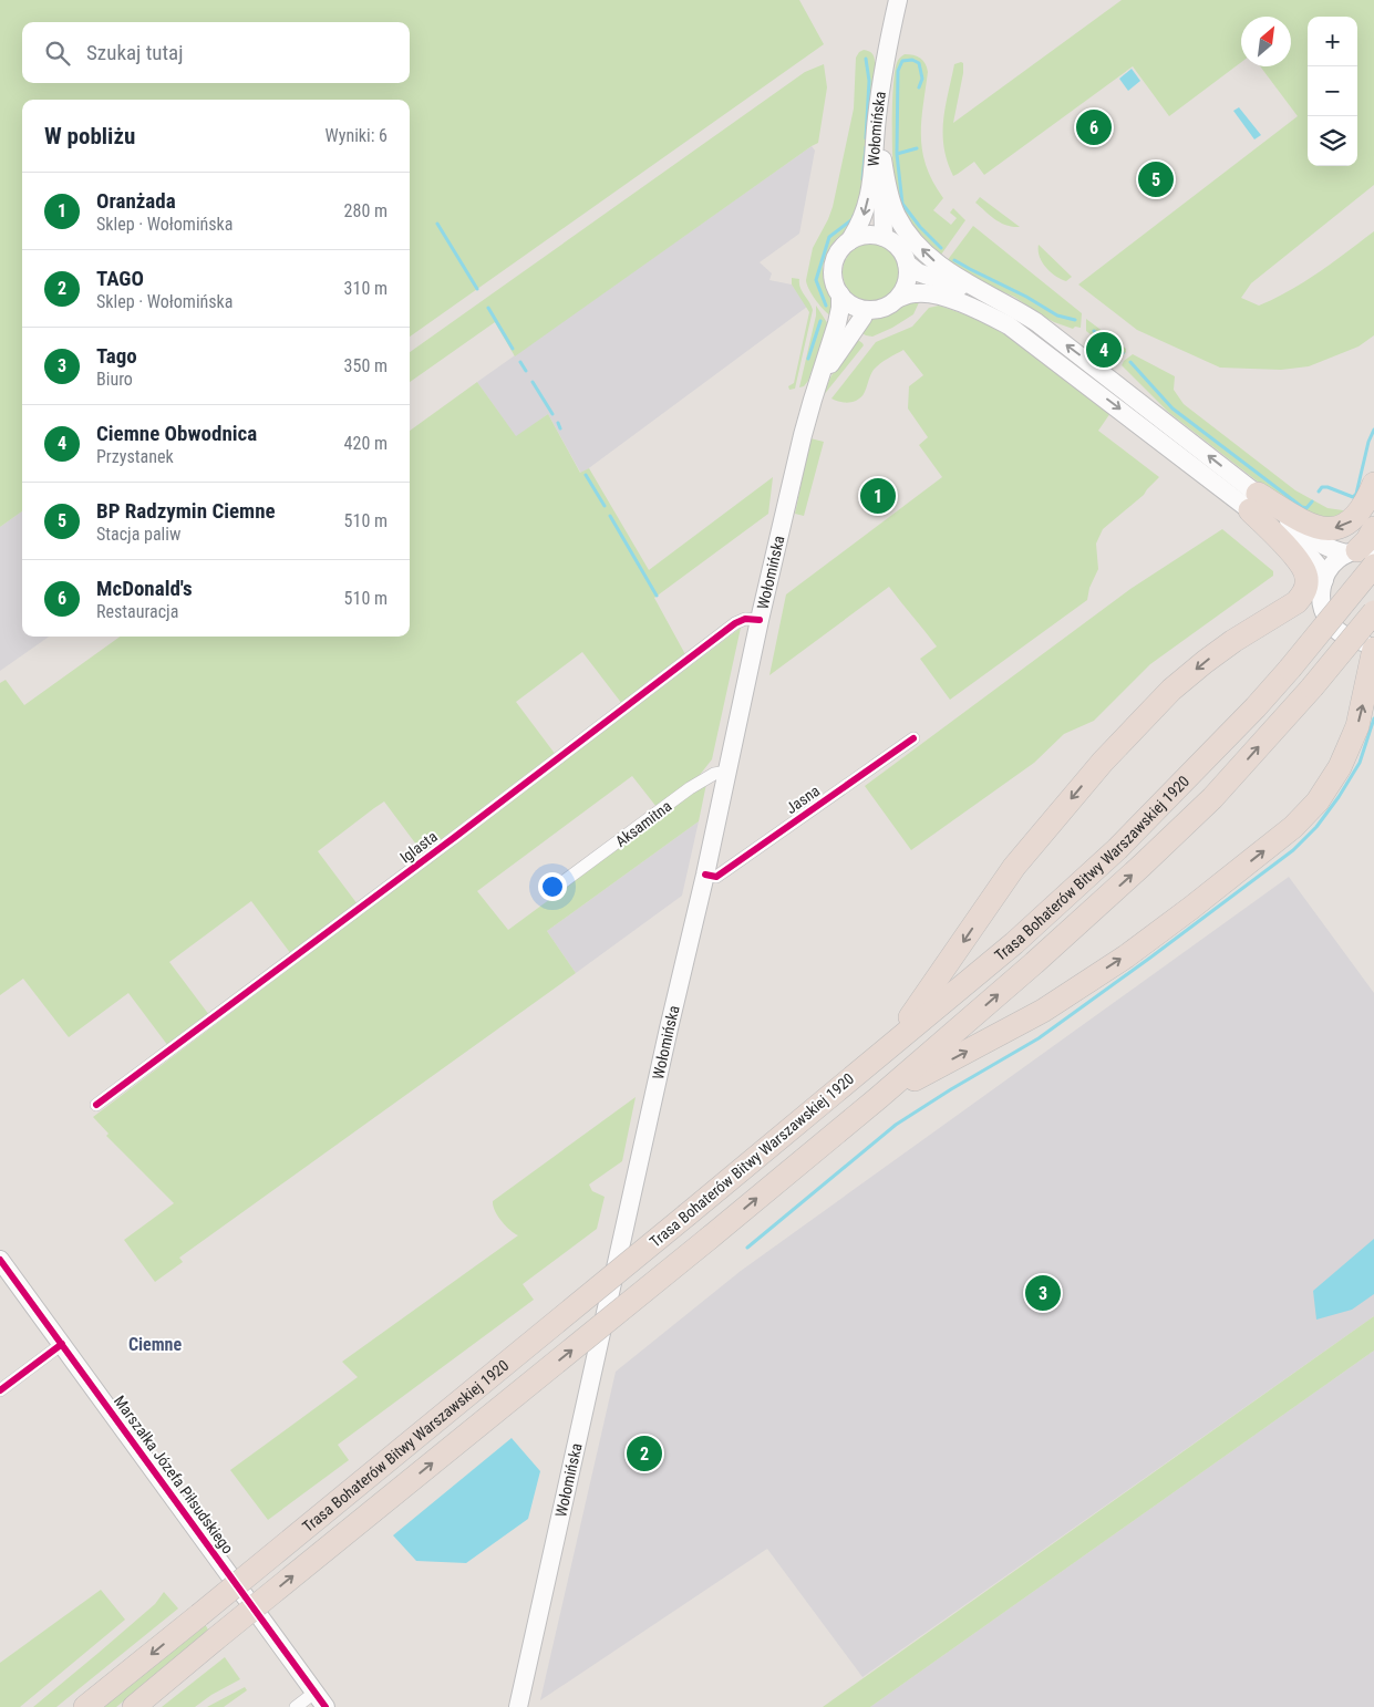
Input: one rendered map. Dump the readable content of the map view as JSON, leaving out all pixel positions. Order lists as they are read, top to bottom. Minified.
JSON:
{"streets":{"highway":["Trasa Bohaterów Bitwy Warszawskiej 1920"],"main road":["Wołomińska","Marszałka Józefa Piłsudskiego"],"street":["Jasna","Aksamitna","Iglasta"]},"crossings":[["Wołomińska","Jasna"],["Wołomińska","Aksamitna"],["Wołomińska","Iglasta"]],"districts":["Ciemne"],"north":"top right","page":{"map_buttons":["+","−"],"search":"Szukaj tutaj","heading":["W pobliżu","Wyniki: 6"],"pins":["6","5","4","1","3","2"],"list":[{"mark":"1","name":"Oranżada","note":"Sklep · Wołomińska","value":"280 m"},{"mark":"2","name":"TAGO","note":"Sklep · Wołomińska","value":"310 m"},{"mark":"3","name":"Tago","note":"Biuro","value":"350 m"},{"mark":"4","name":"Ciemne Obwodnica","note":"Przystanek","value":"420 m"},{"mark":"5","name":"BP Radzymin Ciemne","note":"Stacja paliw","value":"510 m"},{"mark":"6","name":"McDonald's","note":"Restauracja","value":"510 m"}]}}
